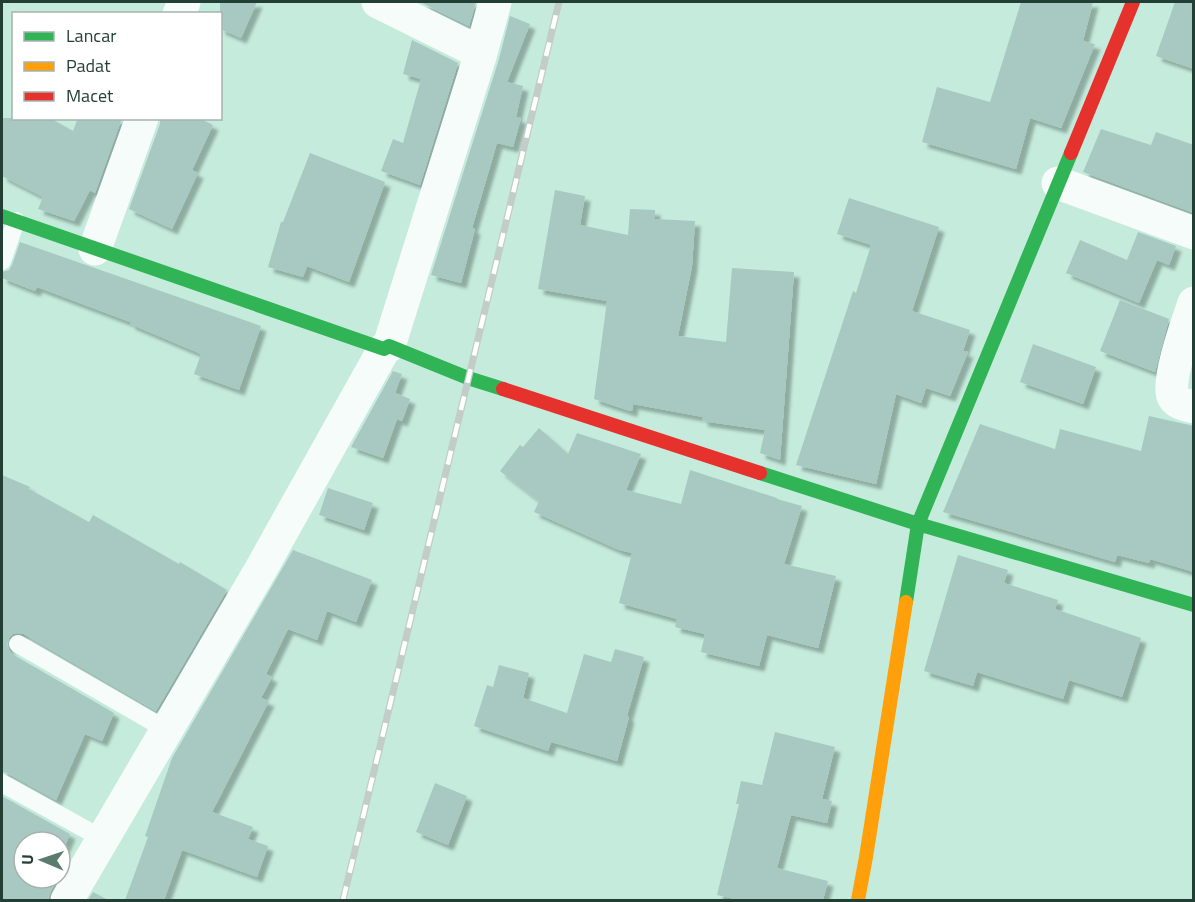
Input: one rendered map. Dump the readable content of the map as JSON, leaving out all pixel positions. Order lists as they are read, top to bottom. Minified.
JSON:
{"legend":["Lancar","Padat","Macet"],"north":"left"}
